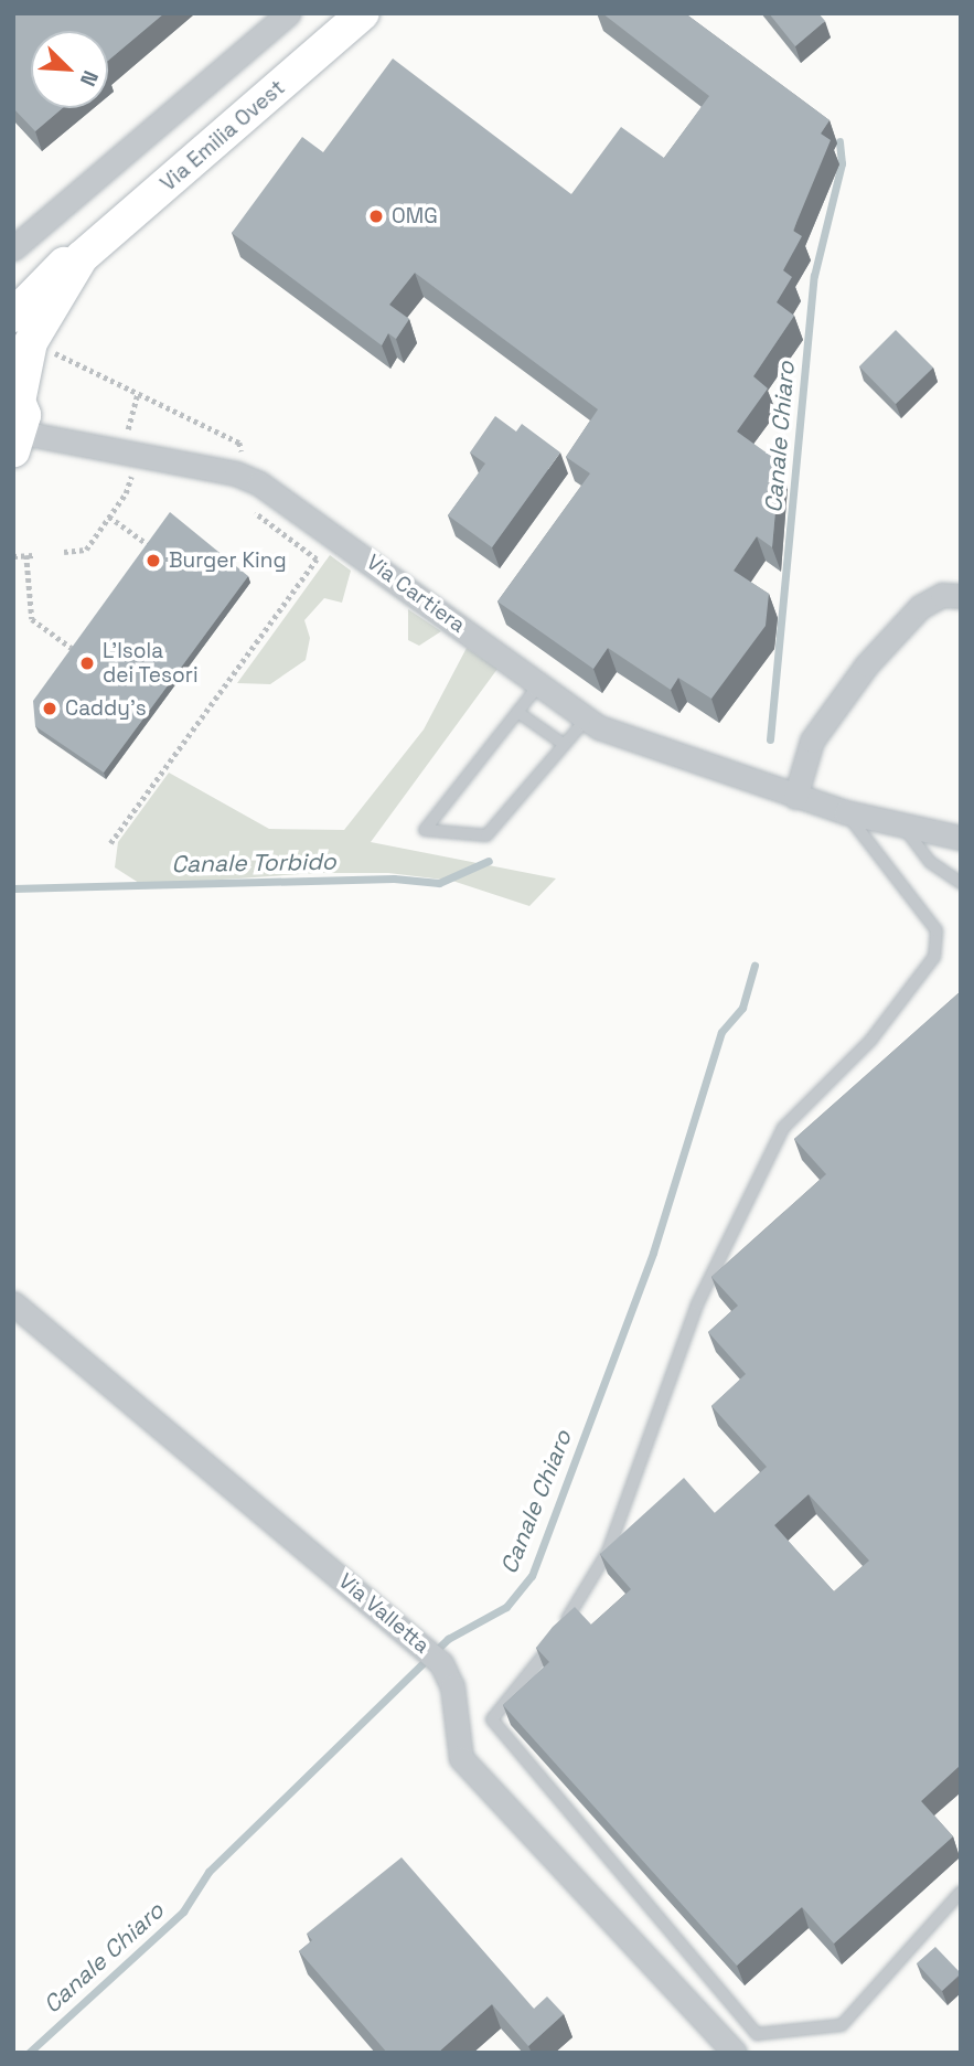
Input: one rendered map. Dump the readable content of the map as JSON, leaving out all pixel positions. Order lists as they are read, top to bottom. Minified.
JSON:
{"streets":{"main road":["Via Emilia Ovest"],"street":["Via Cartiera","Via Valletta"]},"crossings":[["Via Emilia Ovest","Via Cartiera"]],"water":["Canale Chiaro","Canale Torbido"],"places":["OMG","Burger King","L'Isola dei Tesori","Caddy's"],"north":"bottom right"}
